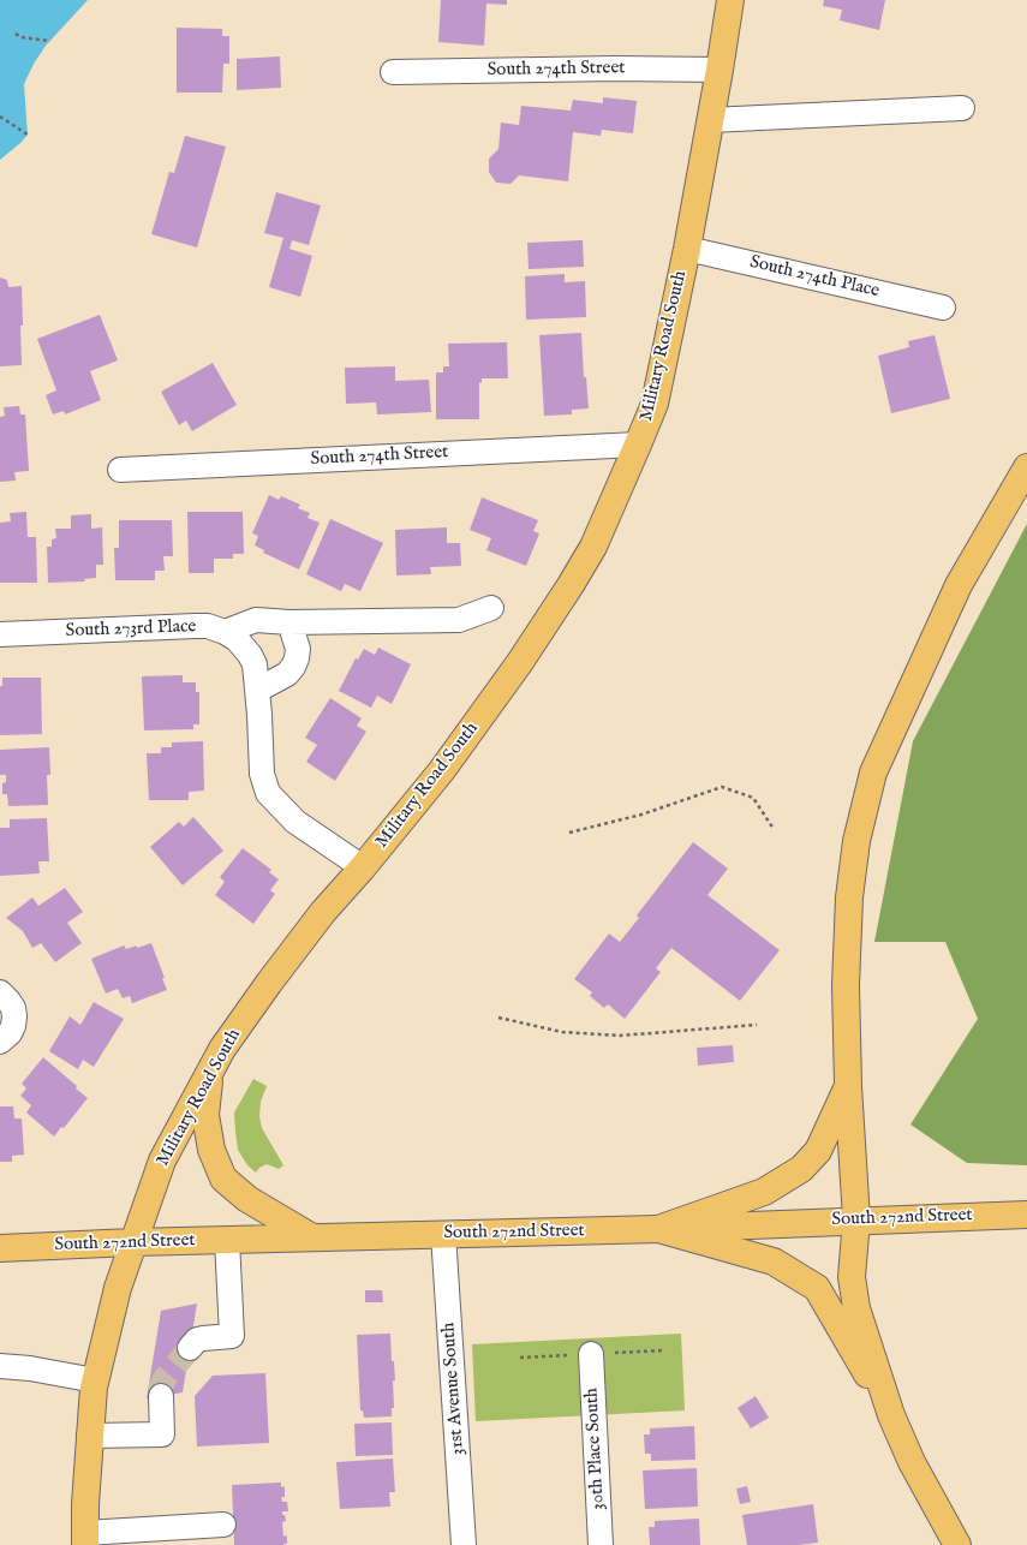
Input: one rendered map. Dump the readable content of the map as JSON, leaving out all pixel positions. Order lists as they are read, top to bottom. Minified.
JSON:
{"streets":{"main road":["Military Road South","South 272nd Street"],"street":["South 274th Street","South 274th Place","South 273rd Place","31st Avenue South","30th Place South"]},"crossings":[["South 274th Street","Military Road South"],["South 274th Place","Military Road South"],["Military Road South","South 272nd Street"],["South 272nd Street","31st Avenue South"]]}
